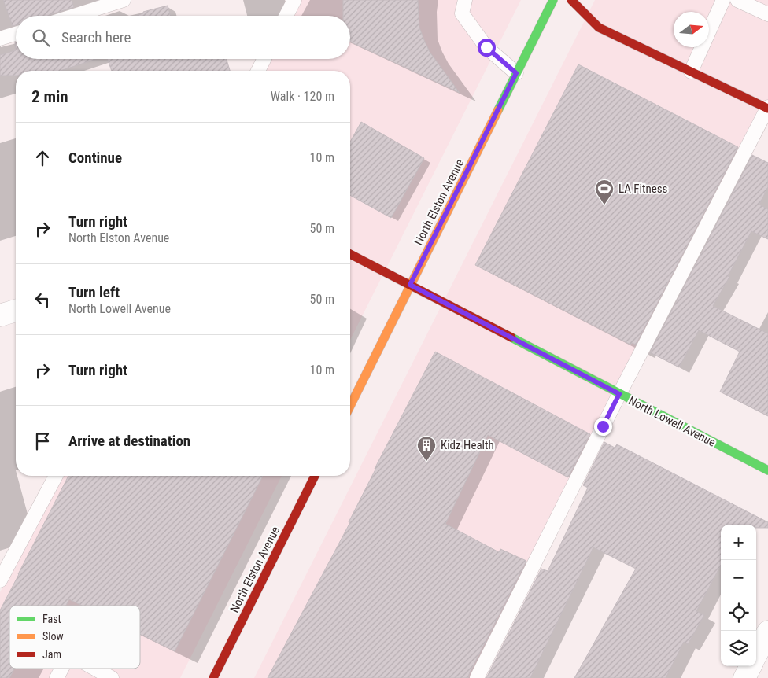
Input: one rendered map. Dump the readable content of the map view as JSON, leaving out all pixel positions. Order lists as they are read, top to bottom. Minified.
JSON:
{"streets":{"street":["North Elston Avenue","North Lowell Avenue"]},"crossings":[["North Elston Avenue","North Lowell Avenue"]],"places":{"sports":["LA Fitness"],"building":["Kidz Health"]},"legend":["Fast","Slow","Jam"],"north":"right","page":{"search":"Search here","heading":["2 min","Walk · 120 m"],"list":[["Continue","10 m"],["Turn right","North Elston Avenue","50 m"],["Turn left","North Lowell Avenue","50 m"],["Turn right","10 m"],"Arrive at destination"],"map_buttons":["+","−"]}}
